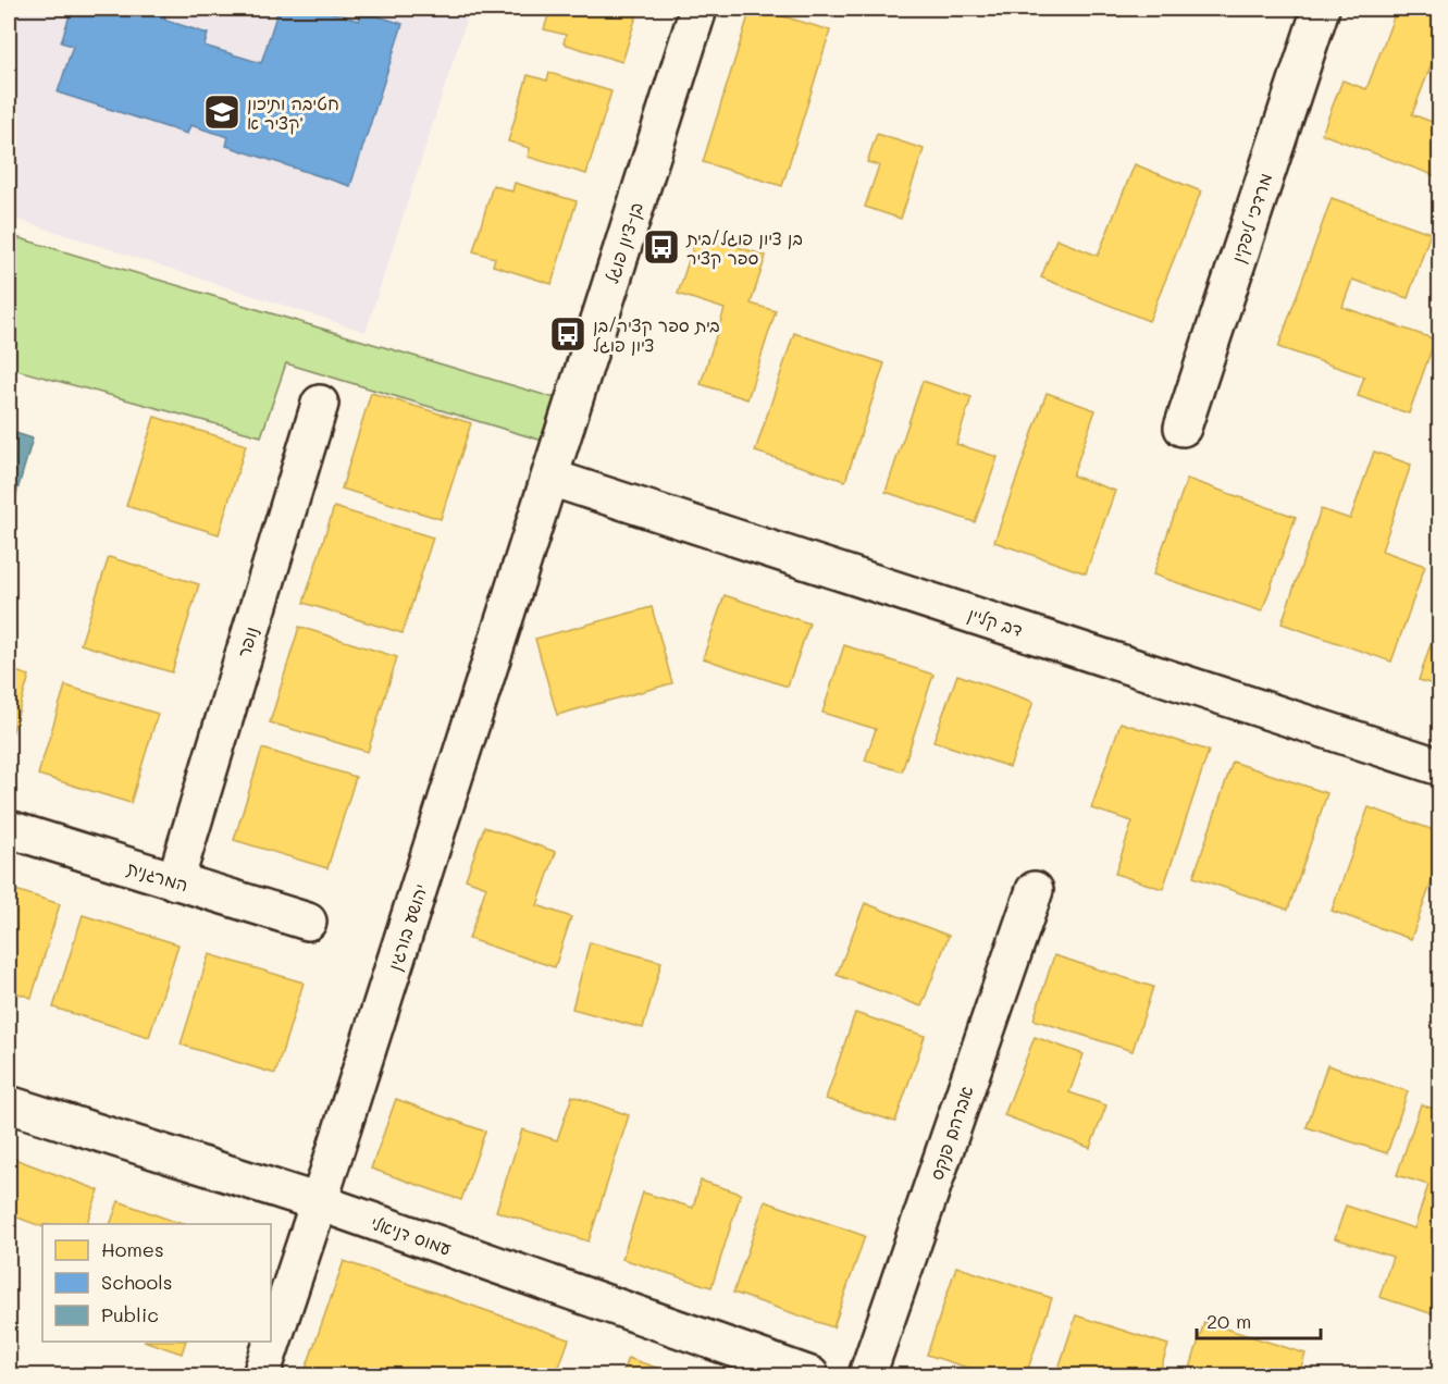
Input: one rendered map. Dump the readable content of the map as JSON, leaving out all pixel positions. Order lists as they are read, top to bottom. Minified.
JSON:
{"streets":{"street":["מרדכי ליפקין","בן-ציון פוגל","דב קליין","נופר","המרגנית","יהושע בורגין","אברהם פנקס","עמוס דניאלי"]},"crossings":[["בן-ציון פוגל","דב קליין"],["בן-ציון פוגל","יהושע בורגין"],["דב קליין","יהושע בורגין"],["נופר","המרגנית"],["יהושע בורגין","עמוס דניאלי"]],"places":{"school or university":["חטיבה ותיכון קציר א'"],"bus stop":["בן ציון פוגל/בית ספר קציר","בית ספר קציר/בן ציון פוגל"]},"legend":["Homes","Schools","Public"],"scale_bar":"20 m"}
